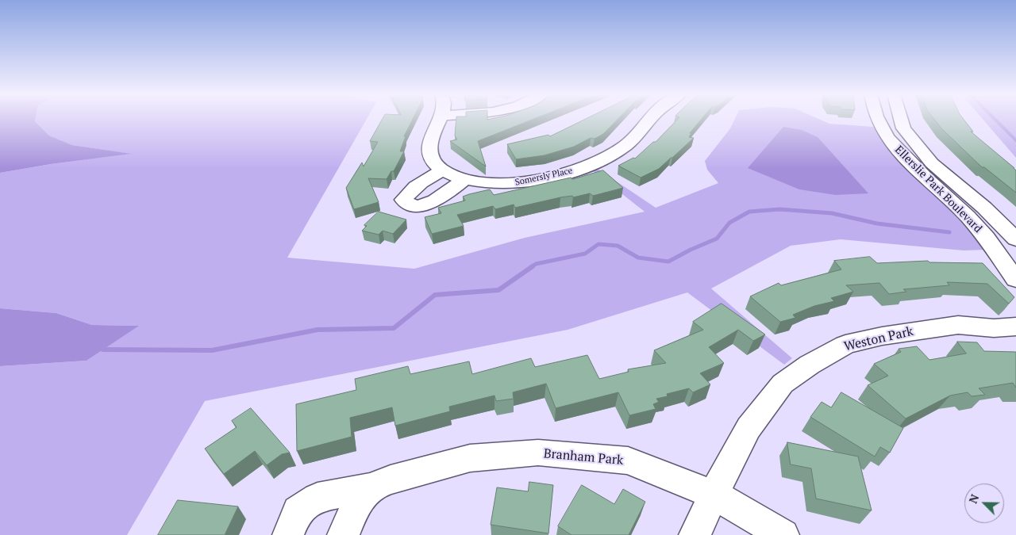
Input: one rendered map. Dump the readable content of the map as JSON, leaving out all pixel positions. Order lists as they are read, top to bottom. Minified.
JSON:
{"streets":{"street":["Somersly Place","Ellerslie Park Boulevard","Weston Park","Branham Park"]},"crossings":[["Weston Park","Branham Park"]],"north":"top left"}
